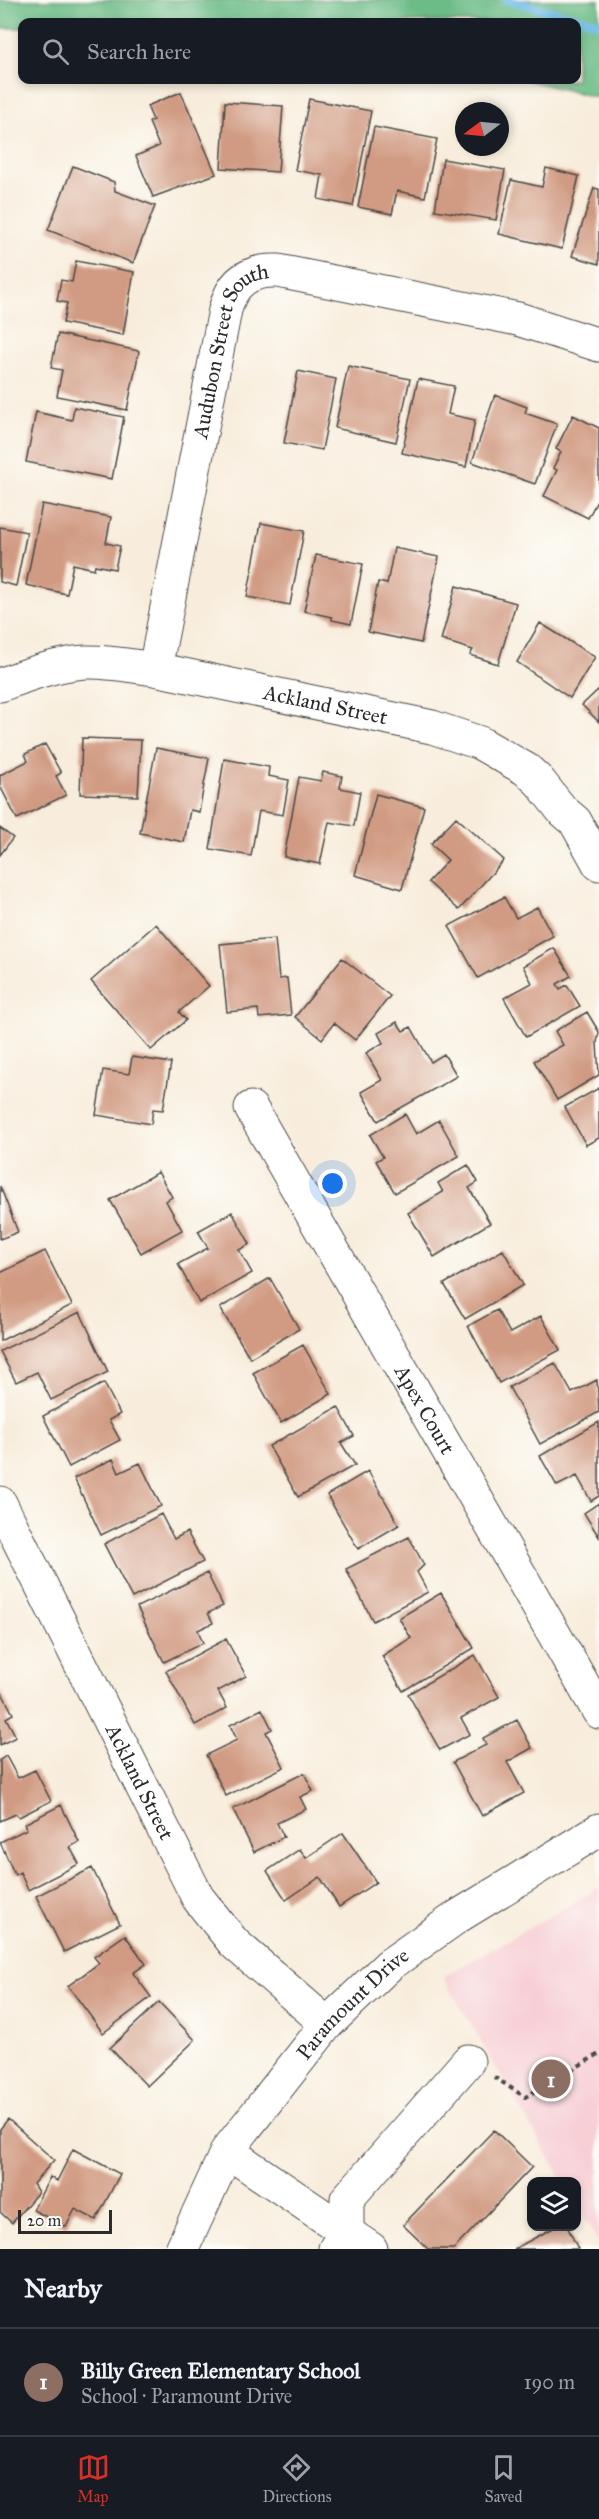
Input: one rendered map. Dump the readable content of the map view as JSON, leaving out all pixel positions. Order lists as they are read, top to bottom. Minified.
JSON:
{"streets":{"street":["Audubon Street South","Ackland Street","Apex Court","Paramount Drive"]},"crossings":[["Audubon Street South","Ackland Street"],["Ackland Street","Paramount Drive"]],"scale_bar":"20 m","north":"left","page":{"search":"Search here","pins":"1","scale":"20 m","heading":"Nearby","list":[{"mark":"1","name":"Billy Green Elementary School","note":"School · Paramount Drive","value":"190 m"}],"nav":["Map","Directions","Saved"]}}
